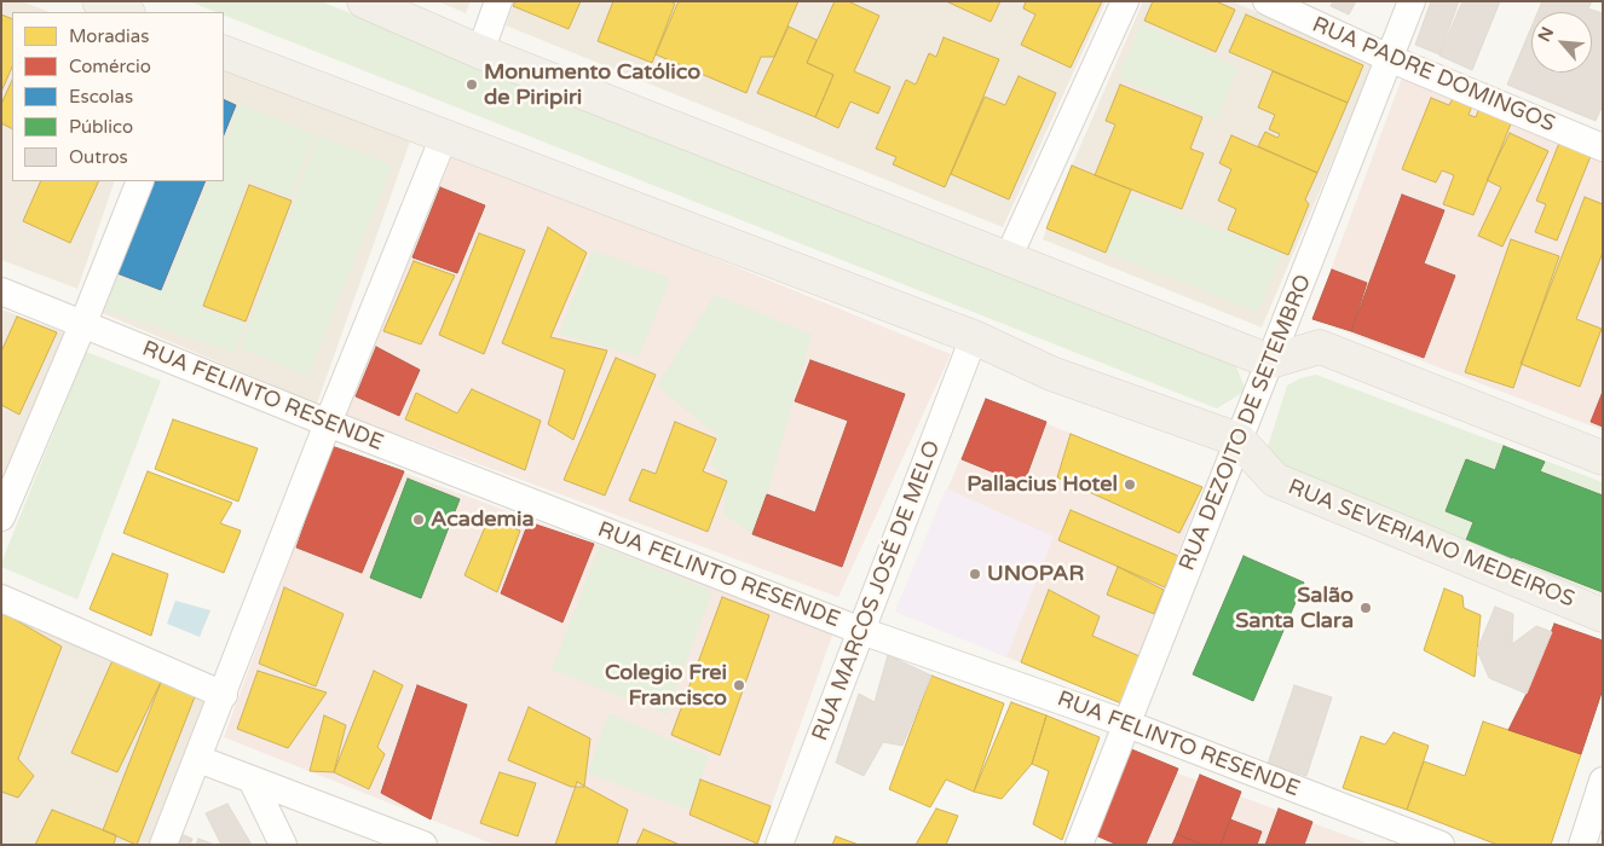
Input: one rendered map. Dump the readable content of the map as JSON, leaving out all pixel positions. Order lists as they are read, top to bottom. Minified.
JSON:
{"streets":{"main road":["RUA SEVERIANO MEDEIROS"],"street":["RUA PADRE DOMINGOS","RUA FELINTO RESENDE","RUA DEZOITO DE SETEMBRO","RUA MARCOS JOSÉ DE MELO"]},"crossings":[["RUA PADRE DOMINGOS","RUA DEZOITO DE SETEMBRO"],["RUA FELINTO RESENDE","RUA DEZOITO DE SETEMBRO"],["RUA FELINTO RESENDE","RUA MARCOS JOSÉ DE MELO"],["RUA DEZOITO DE SETEMBRO","RUA SEVERIANO MEDEIROS"]],"places":["Monumento Católico de Piripiri","Pallacius Hotel","Academia","UNOPAR","Salão Santa Clara","Colegio Frei Francisco"],"legend":["Moradias","Comércio","Escolas","Público","Outros"],"north":"top left"}
